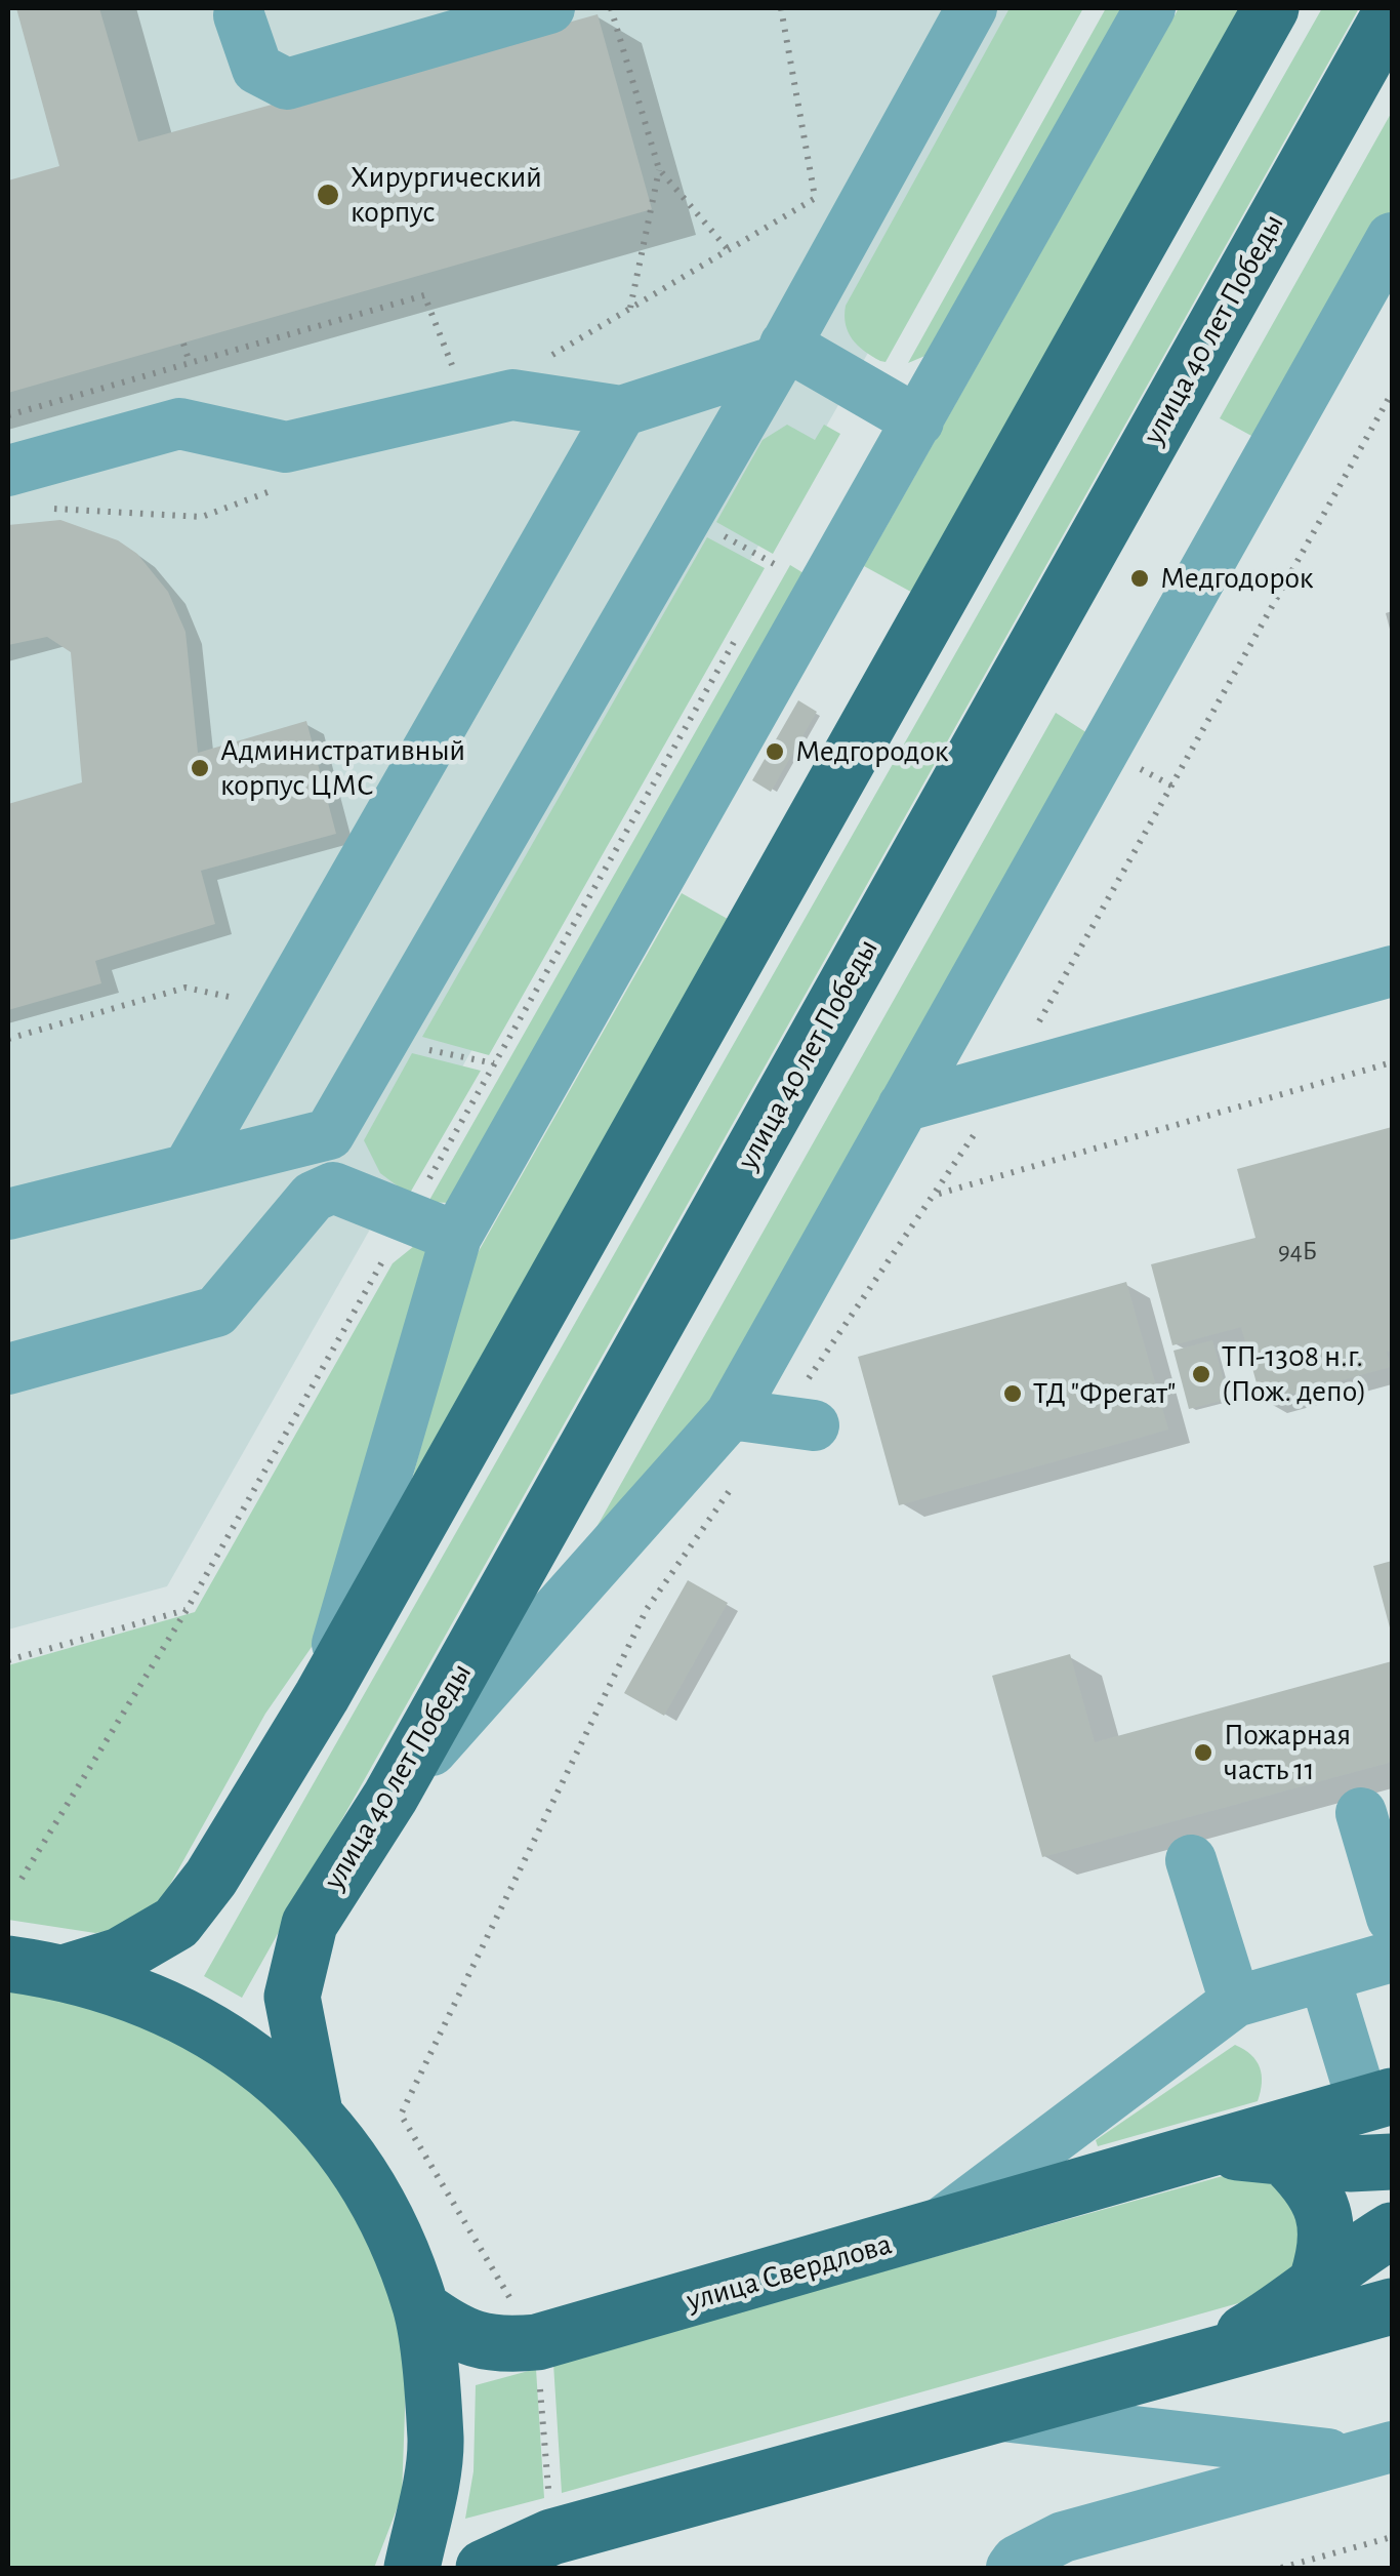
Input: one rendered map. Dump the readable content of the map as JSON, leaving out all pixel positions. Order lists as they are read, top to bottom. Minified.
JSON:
{"streets":{"main road":["улица 40 лет Победы","улица Свердлова"]},"places":["Хирургический корпус","Медгодорок","Медгородок","Административный корпус ЦМС","ТП-1308 н.г. (Пож. депо)","ТД \"Фрегат\"","Пожарная часть 11"],"house_numbers":["94Б"]}
